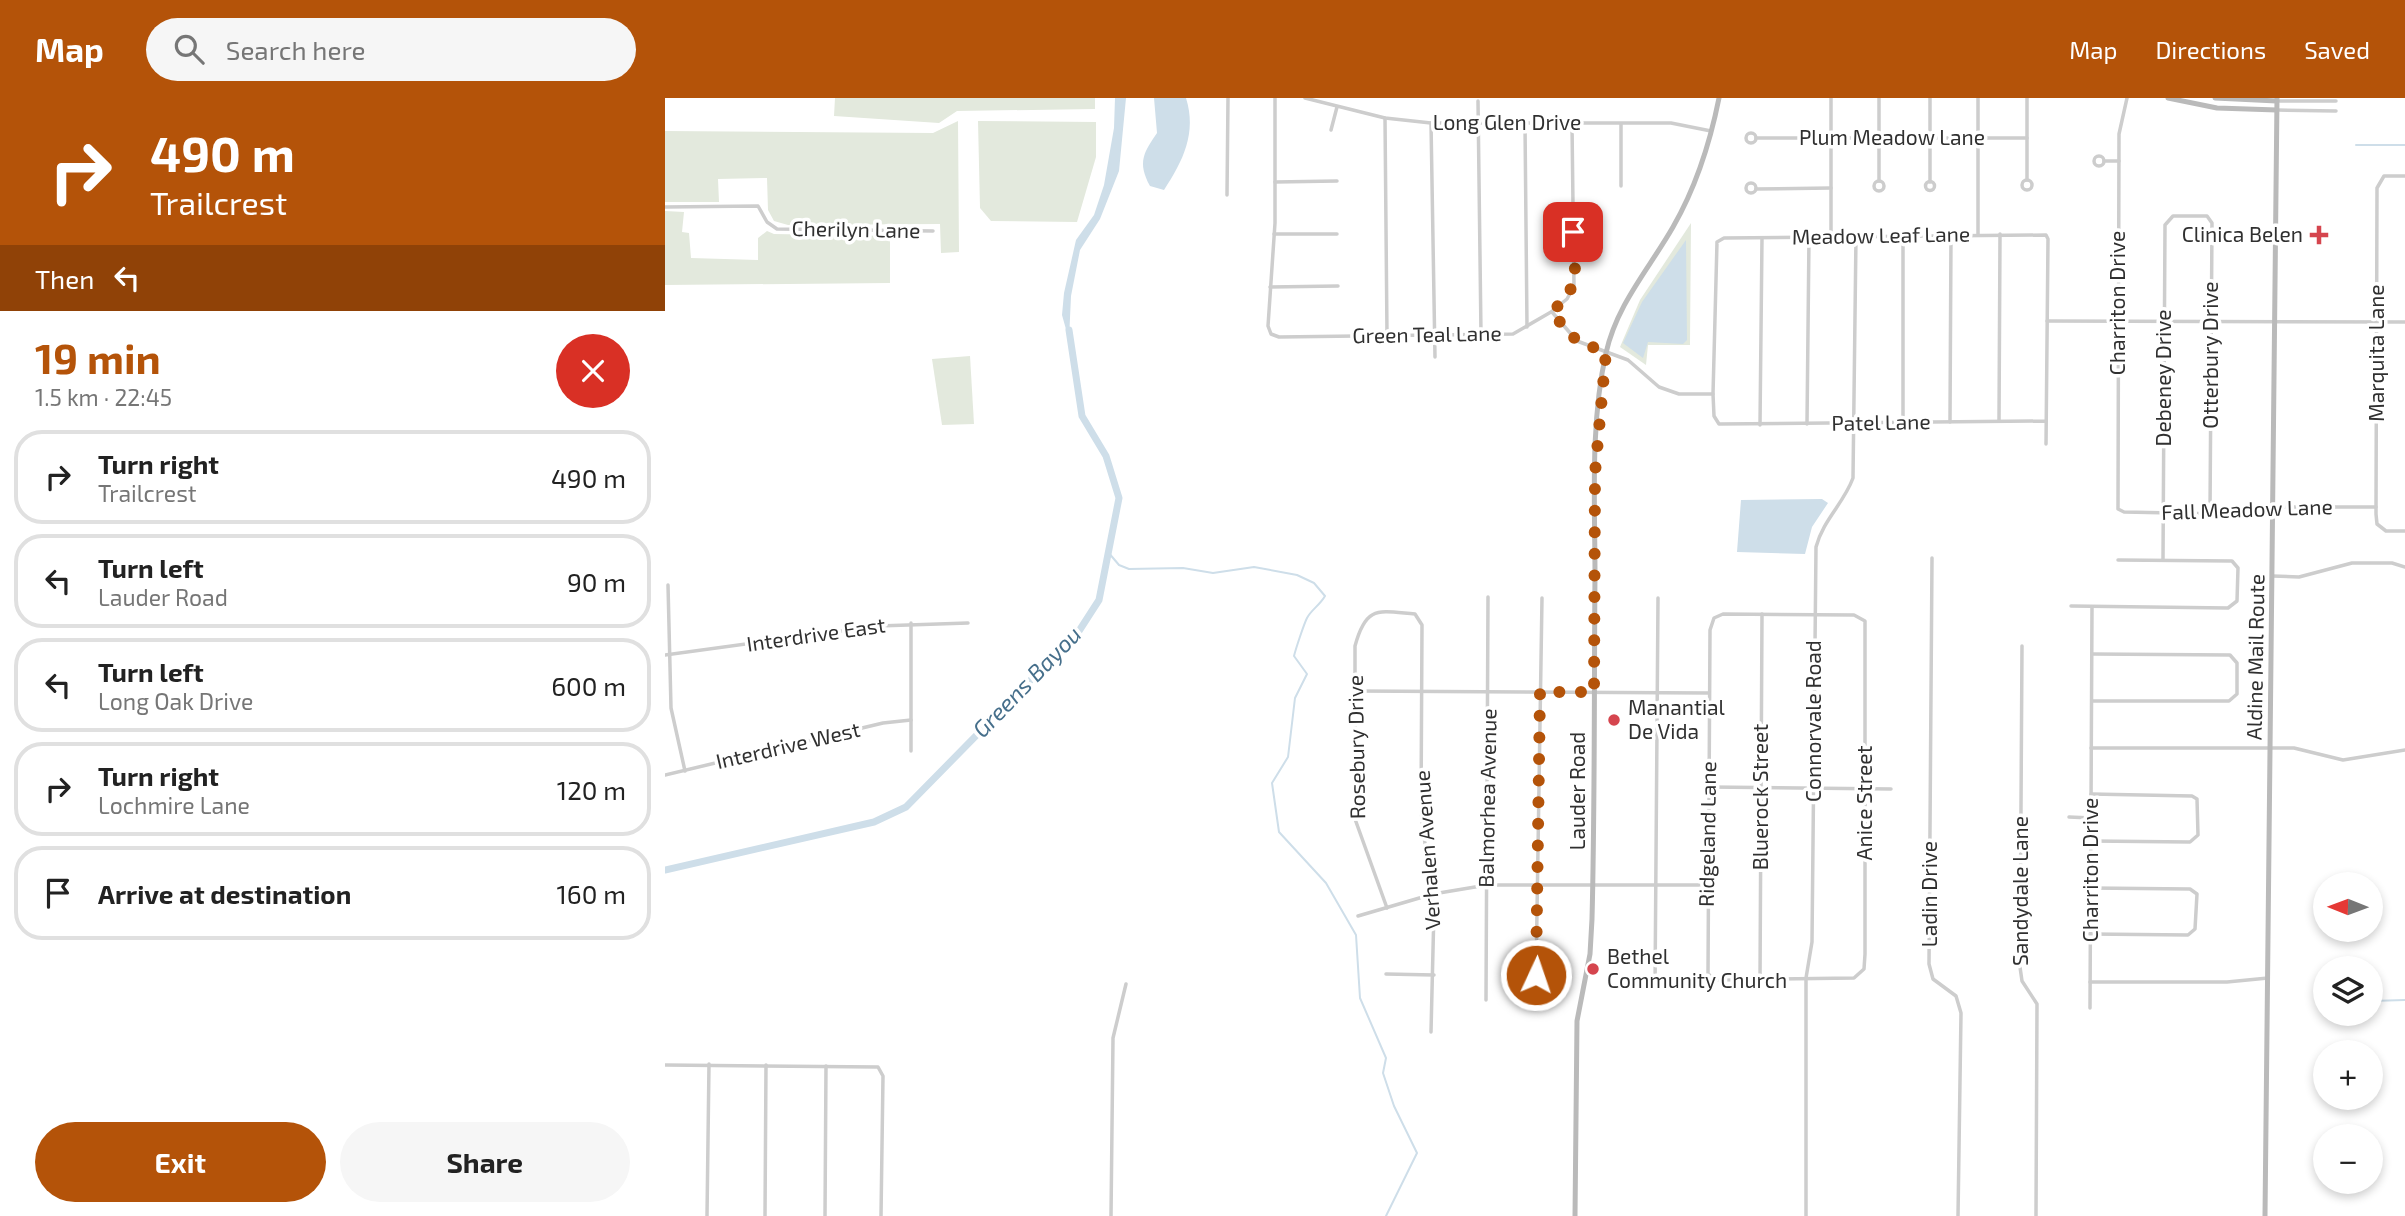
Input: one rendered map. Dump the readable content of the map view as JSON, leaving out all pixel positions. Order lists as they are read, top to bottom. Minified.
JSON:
{"streets":{"main road":["Aldine Mail Route","Lauder Road"],"street":["Long Glen Drive","Plum Meadow Lane","Cherilyn Lane","Meadow Leaf Lane","Charriton Drive","Green Teal Lane","Marquita Lane","Otterbury Drive","Debeney Drive","Patel Lane","Fall Meadow Lane","Interdrive East","Connorvale Road","Interdrive West","Rosebury Drive","Bluerock Street","Balmorhea Avenue","Anice Street","Ridgeland Lane","Verhalen Avenue","Sandydale Lane","Ladin Drive"]},"crossings":[["Long Glen Drive","Green Teal Lane"],["Long Glen Drive","Lauder Road"],["Meadow Leaf Lane","Patel Lane"],["Meadow Leaf Lane","Connorvale Road"],["Charriton Drive","Fall Meadow Lane"],["Marquita Lane","Fall Meadow Lane"],["Otterbury Drive","Debeney Drive"],["Otterbury Drive","Fall Meadow Lane"],["Debeney Drive","Fall Meadow Lane"],["Patel Lane","Connorvale Road"],["Fall Meadow Lane","Aldine Mail Route"],["Connorvale Road","Anice Street"],["Rosebury Drive","Verhalen Avenue"],["Bluerock Street","Ridgeland Lane"]],"water":["Greens Bayou"],"places":{"health":["Clinica Belen"],"other":["Manantial De Vida","Bethel Community Church"]},"north":"left","page":{"header":"Map","search":"Search here","nav":["Map","Directions","Saved"],"turn":["490 m","Trailcrest"],"then":"Then","heading":["19 min","1.5 km · 22:45"],"list":[{"name":"Turn right","note":"Trailcrest","value":"490 m"},{"name":"Turn left","note":"Lauder Road","value":"90 m"},{"name":"Turn left","note":"Long Oak Drive","value":"600 m"},{"name":"Turn right","note":"Lochmire Lane","value":"120 m"},{"name":"Arrive at destination","value":"160 m"}],"map_buttons":["+","−"],"buttons":["Exit","Share"]}}
